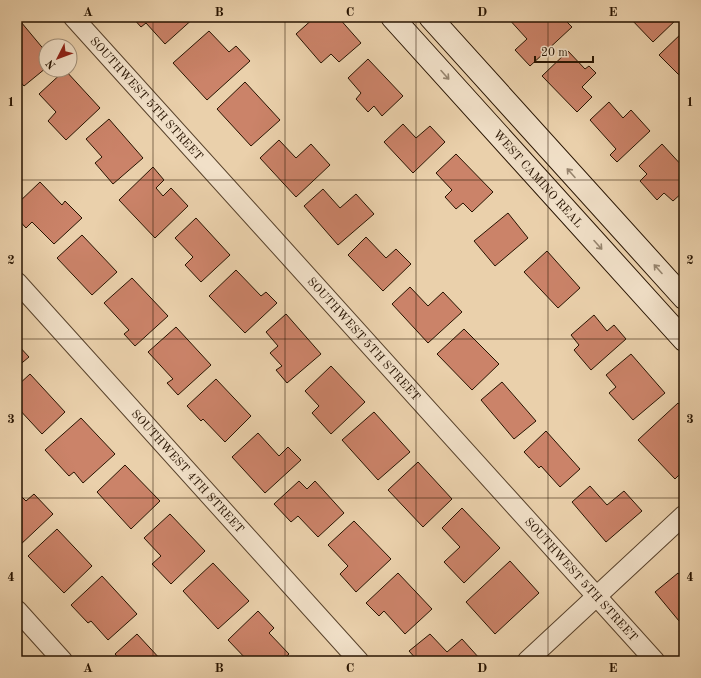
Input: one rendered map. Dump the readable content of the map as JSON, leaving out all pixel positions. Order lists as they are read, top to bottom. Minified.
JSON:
{"streets":{"street":["SOUTHWEST 5TH STREET","WEST CAMINO REAL","SOUTHWEST 4TH STREET"]},"scale_bar":"20 m","north":"bottom left","grid":{"columns":["A","B","C","D","E"],"rows":["1","2","3","4"]}}
